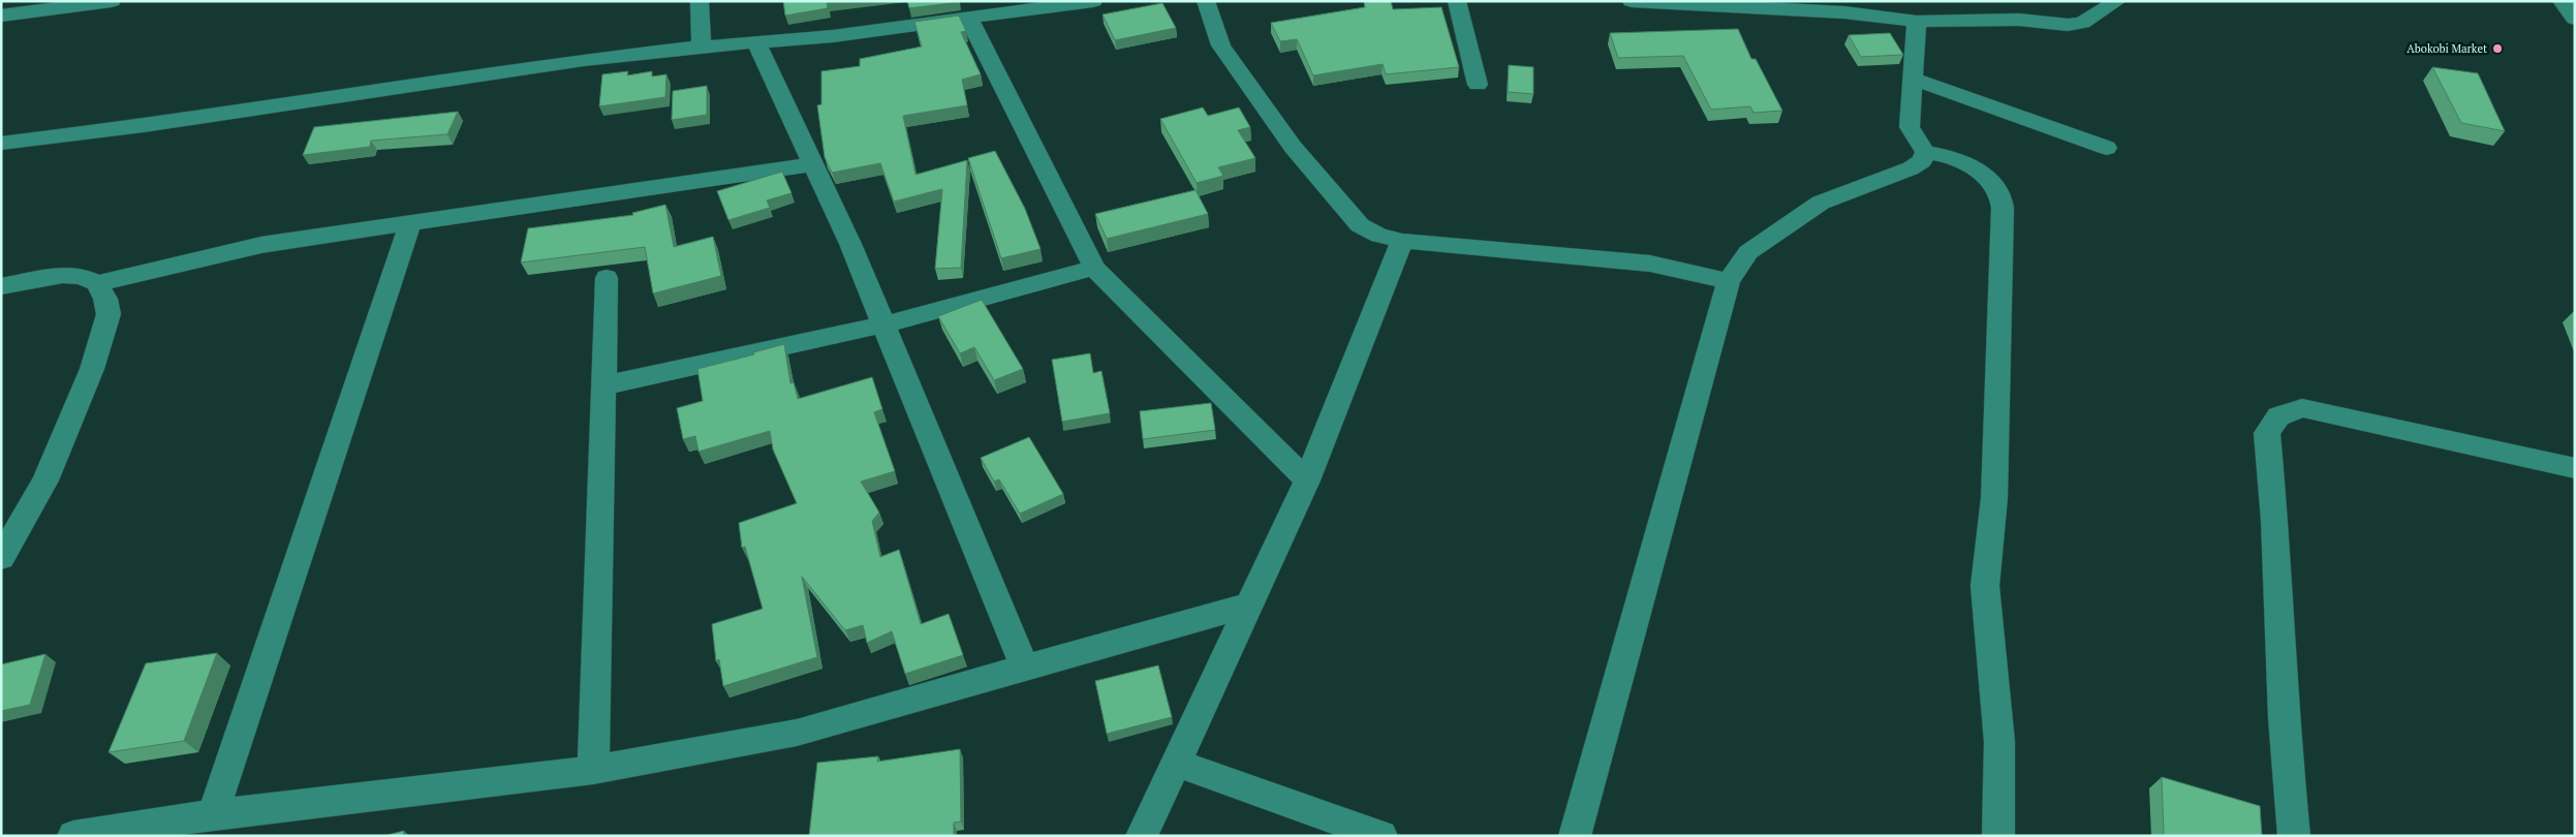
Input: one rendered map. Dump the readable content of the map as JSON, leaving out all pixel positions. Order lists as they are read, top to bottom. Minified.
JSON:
{"places":["Abokobi Market"]}
